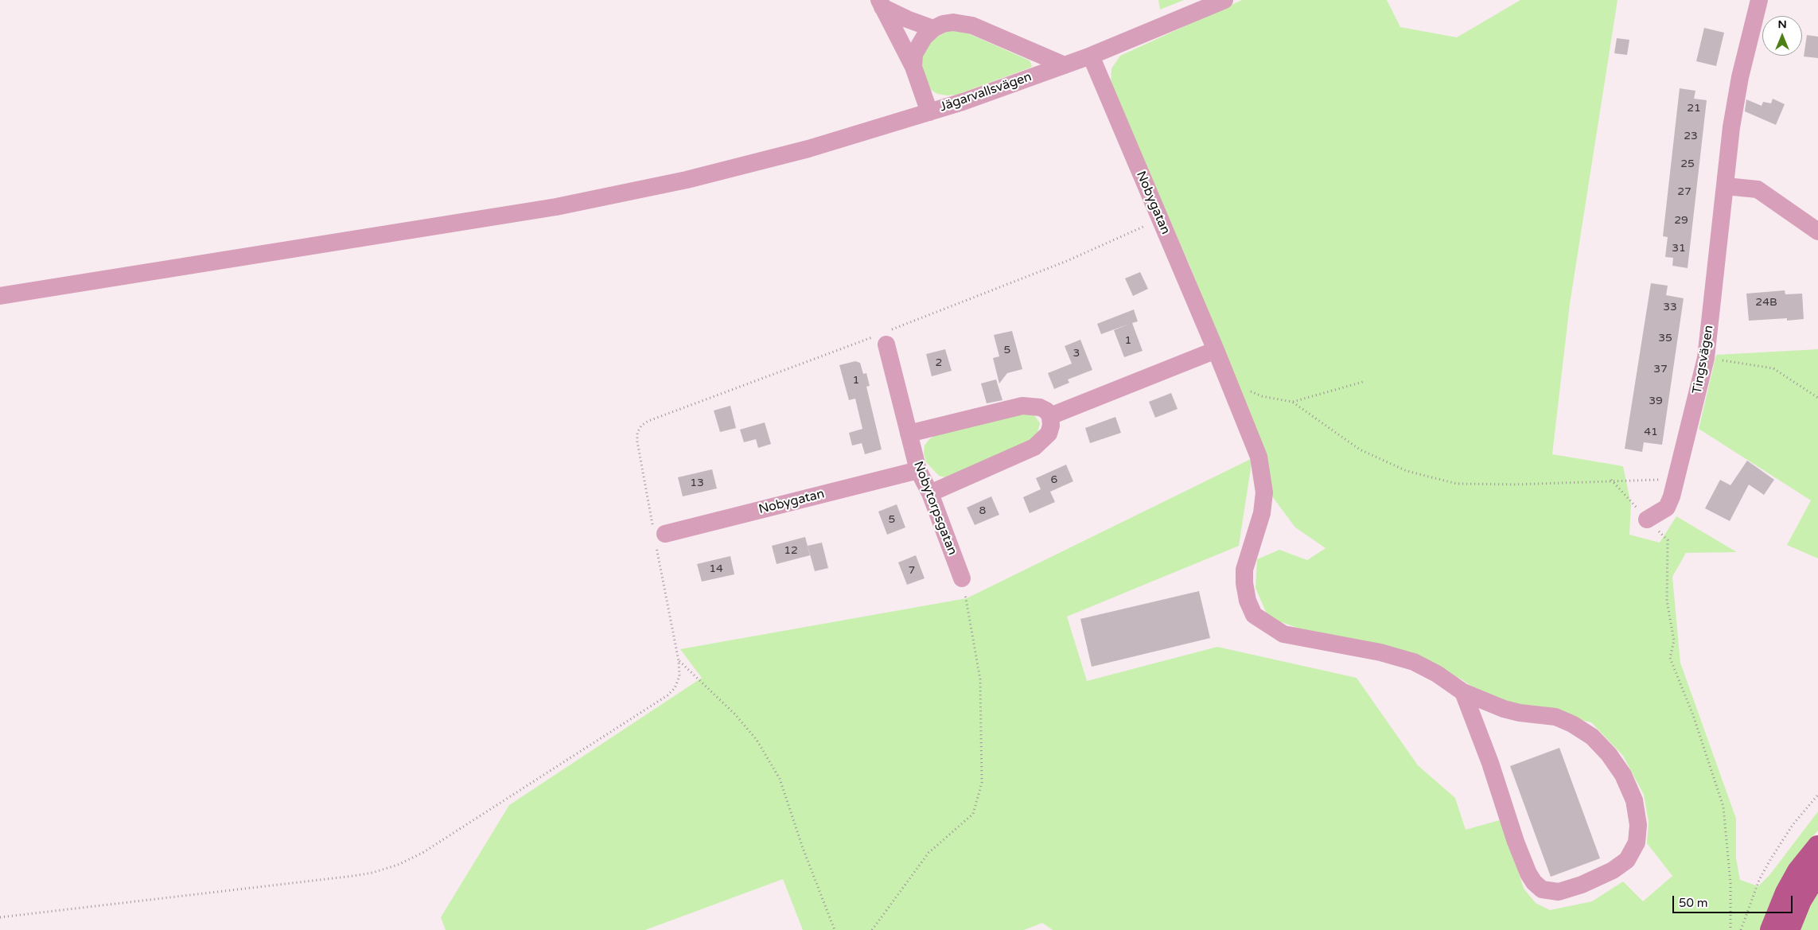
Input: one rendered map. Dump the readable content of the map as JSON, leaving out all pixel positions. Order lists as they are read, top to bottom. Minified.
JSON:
{"streets":{"street":["Jägarvallsvägen","Nobygatan","Tingsvägen","Nobytorpsgatan"]},"crossings":[["Jägarvallsvägen","Nobygatan"],["Nobygatan","Nobytorpsgatan"]],"house_numbers":["21","23","25","27","29","31","24B","33","35","1","5","3","2","37","1","39","41","6","13","8","5","12","14","7"],"scale_bar":"50 m","north":"top"}
